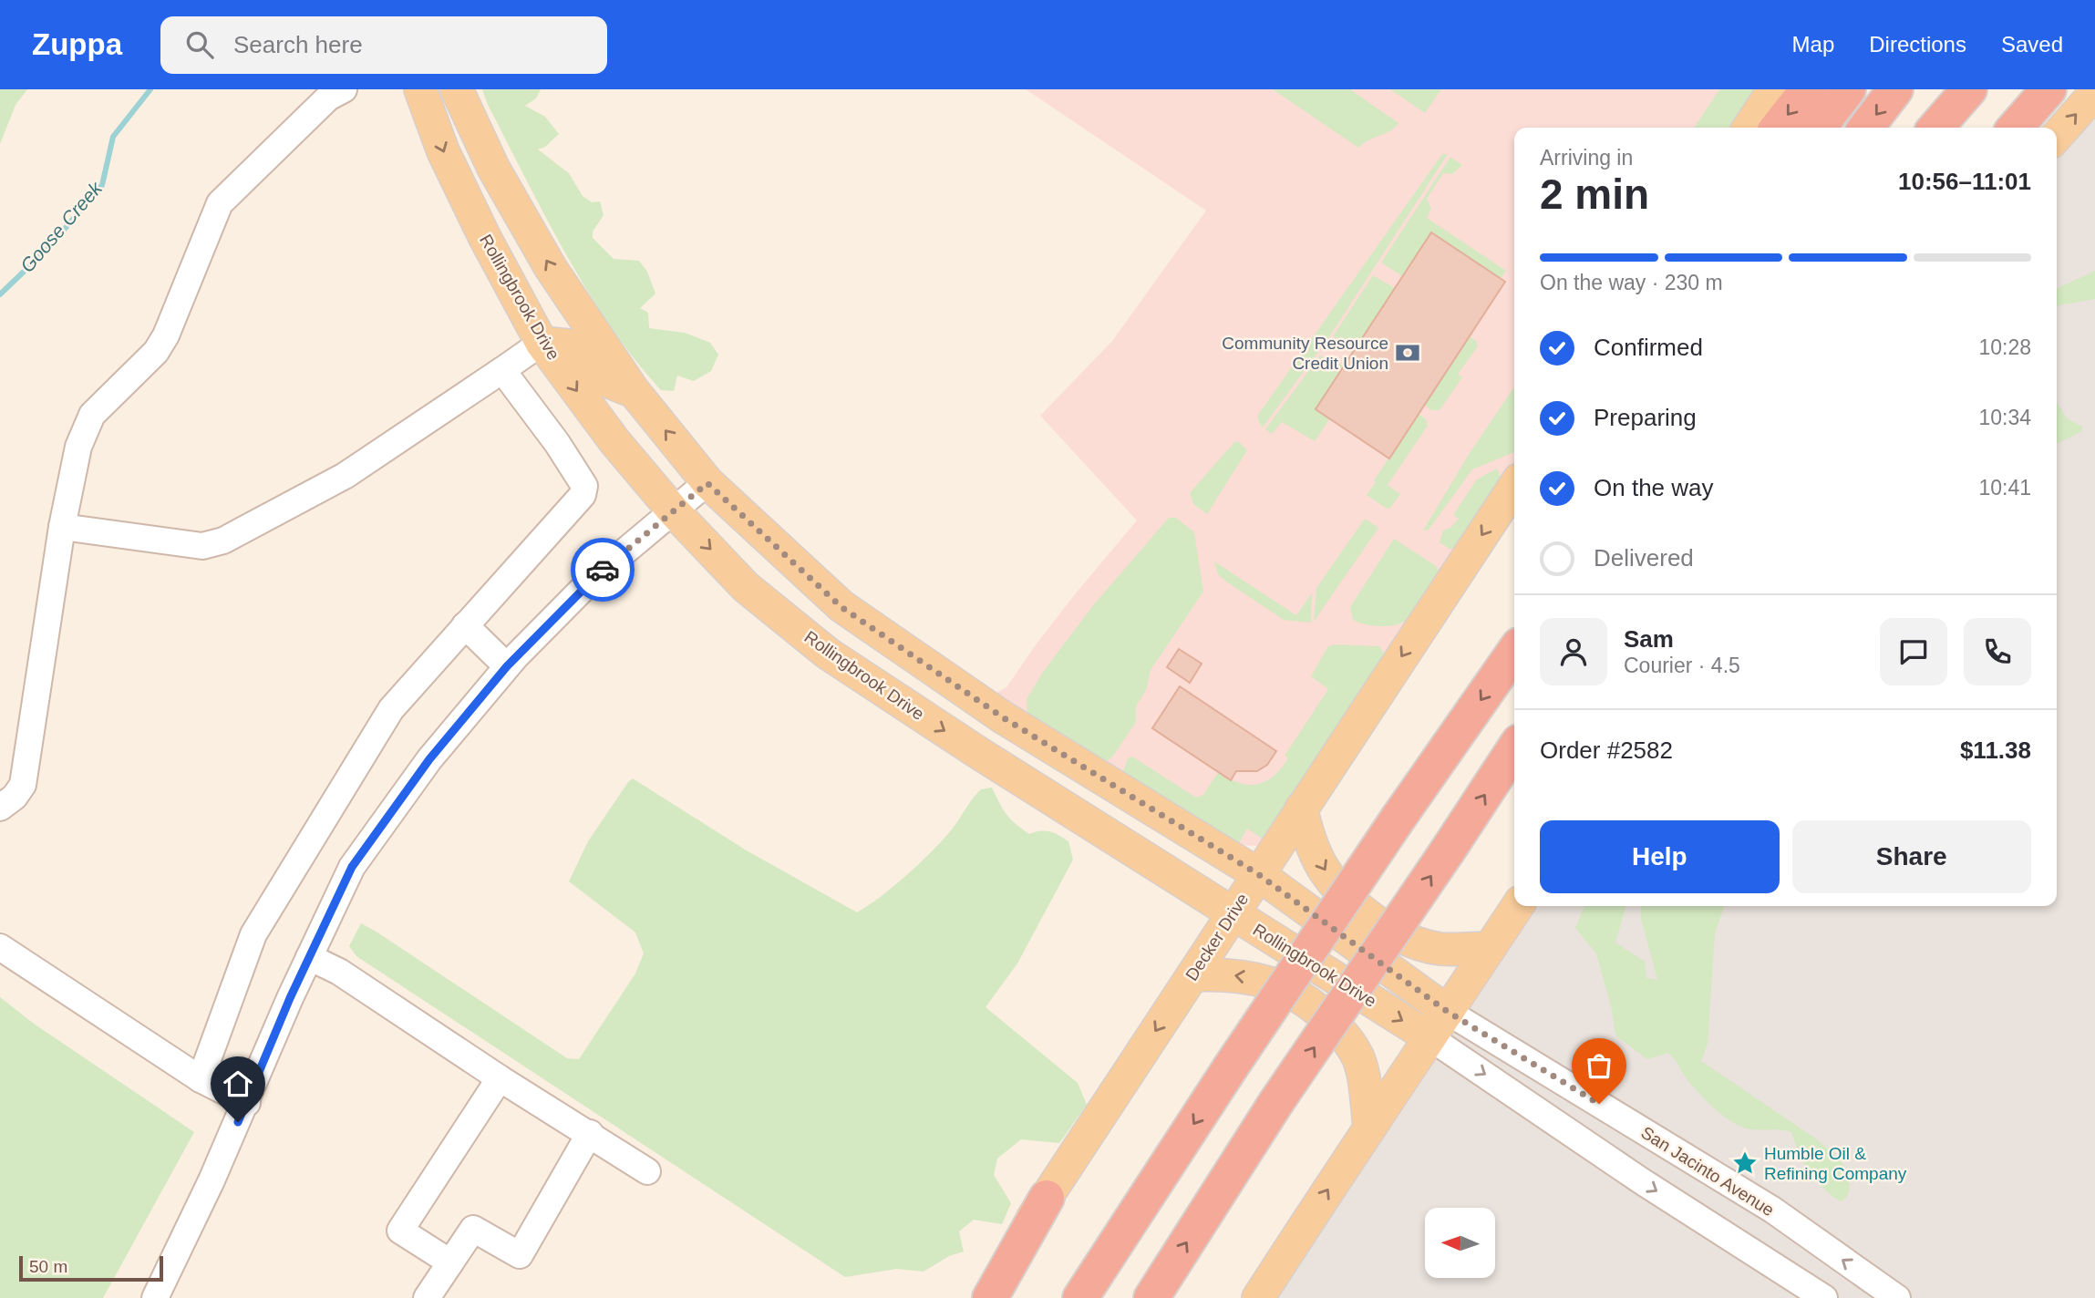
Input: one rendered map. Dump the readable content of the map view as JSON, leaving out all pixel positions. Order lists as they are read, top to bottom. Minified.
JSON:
{"streets":{"main road":["Rollingbrook Drive","Decker Drive"],"street":["San Jacinto Avenue"]},"crossings":[["Rollingbrook Drive","Decker Drive"],["Rollingbrook Drive","San Jacinto Avenue"]],"water":["Goose Creek"],"places":{"bank":["Community Resource Credit Union"],"place":["Humble Oil & Refining Company"]},"scale_bar":"50 m","north":"left","page":{"header":"Zuppa","search":"Search here","nav":["Map","Directions","Saved"],"heading":["2 min","Arriving in","10:56–11:01"],"panel":["Sam","Courier · 4.5","Order #2582","$11.38"],"bar":"On the way · 230 m","list":[["Confirmed","10:28"],["Preparing","10:34"],["On the way","10:41"],"Delivered"],"buttons":["Help","Share"],"scale":"50 m"}}
